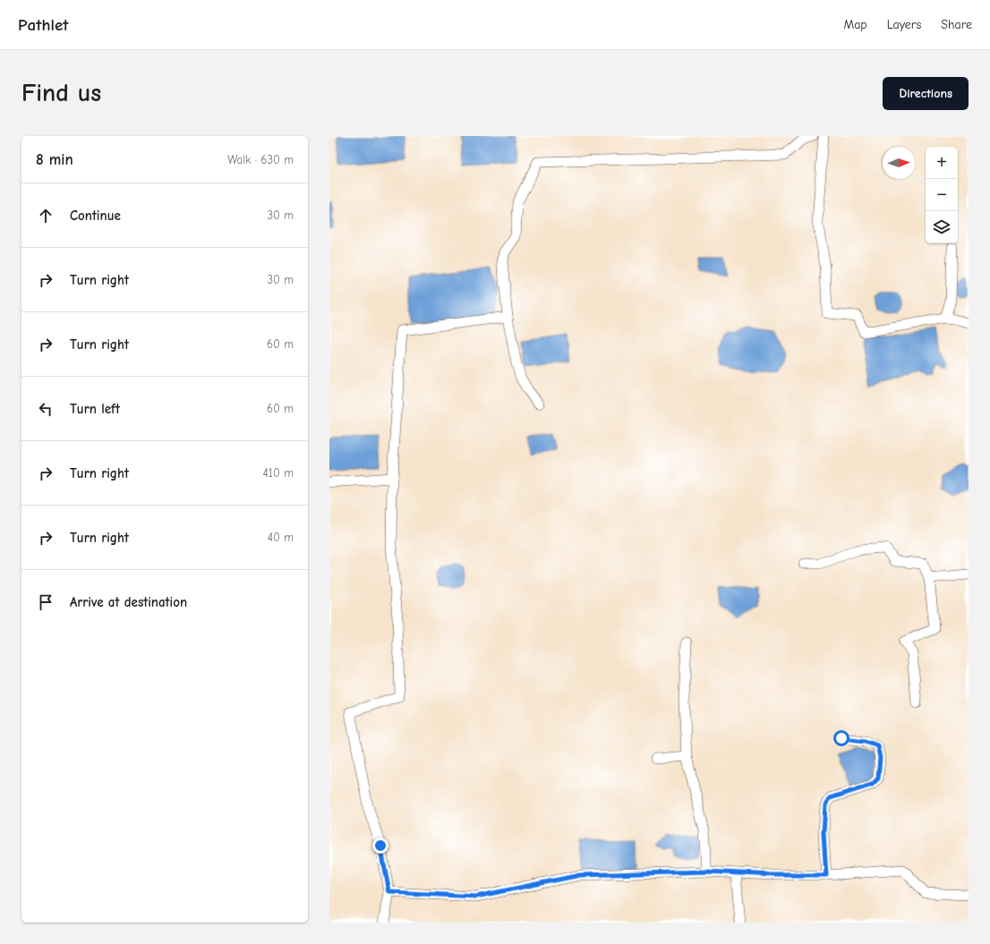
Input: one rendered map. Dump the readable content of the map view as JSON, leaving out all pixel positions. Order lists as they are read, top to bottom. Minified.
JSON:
{"north":"right","page":{"header":"Pathlet","nav":["Map","Layers","Share"],"buttons":"Directions","title":"Find us","heading":["8 min","Walk · 630 m"],"map_buttons":["+","−"],"list":[["Continue","30 m"],["Turn right","30 m"],["Turn right","60 m"],["Turn left","60 m"],["Turn right","410 m"],["Turn right","40 m"],"Arrive at destination"]}}
